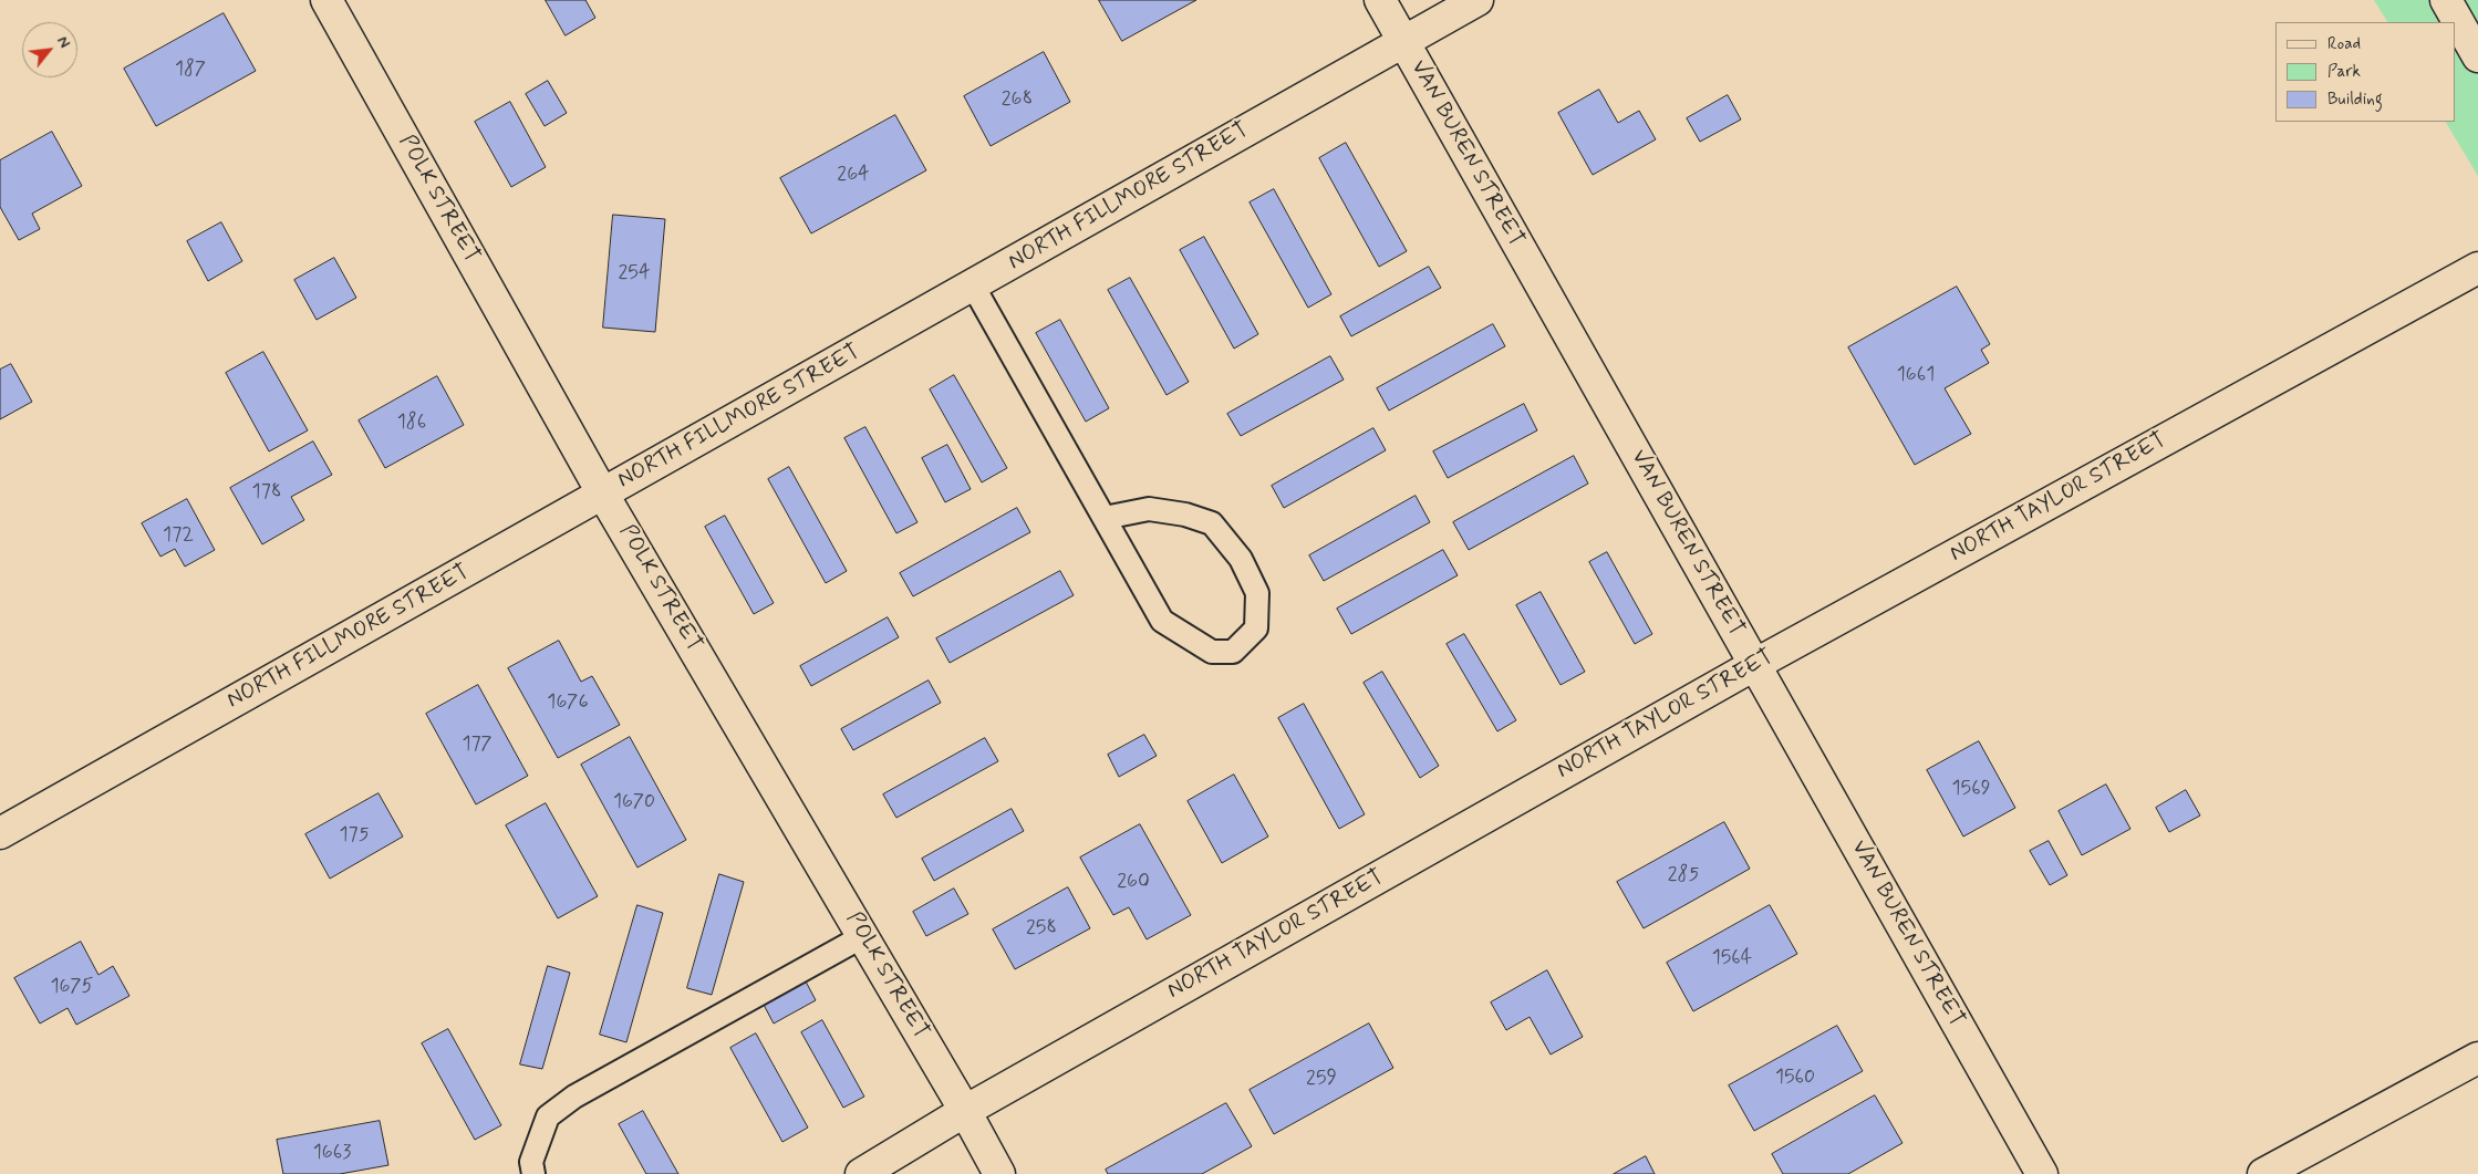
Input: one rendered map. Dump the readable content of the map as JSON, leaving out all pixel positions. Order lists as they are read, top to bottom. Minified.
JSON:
{"streets":{"street":["VAN BUREN STREET","NORTH FILLMORE STREET","POLK STREET","NORTH TAYLOR STREET"]},"crossings":[["VAN BUREN STREET","NORTH FILLMORE STREET"],["VAN BUREN STREET","NORTH TAYLOR STREET"],["NORTH FILLMORE STREET","POLK STREET"],["POLK STREET","NORTH TAYLOR STREET"]],"house_numbers":["187","268","264","254","1661","186","178","172","1676","177","1569","1670","175","285","260","258","1564","1675","1560","259","1663"],"legend":["Road","Park","Building"],"north":"top right"}
